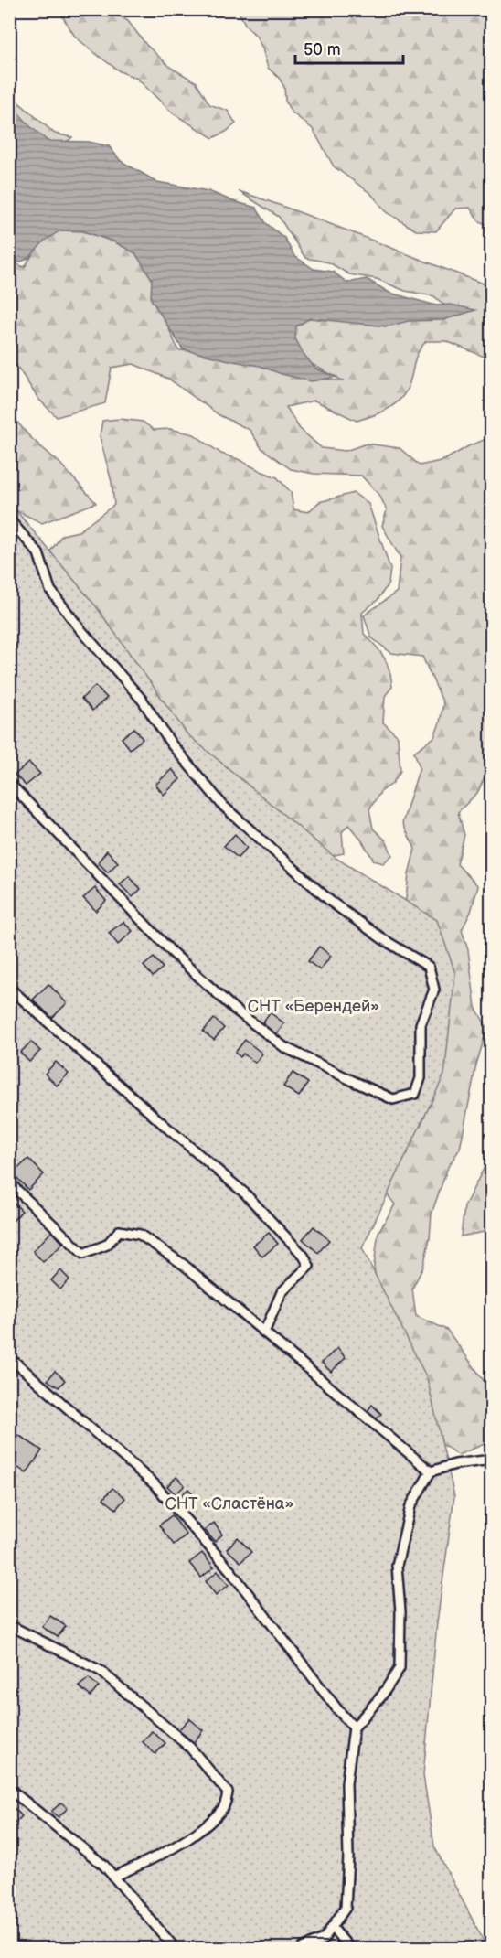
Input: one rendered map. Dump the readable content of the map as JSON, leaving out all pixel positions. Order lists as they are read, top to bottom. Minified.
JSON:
{"parks":["СНТ «Берендей»","СНТ «Сластёна»"],"scale_bar":"50 m"}
